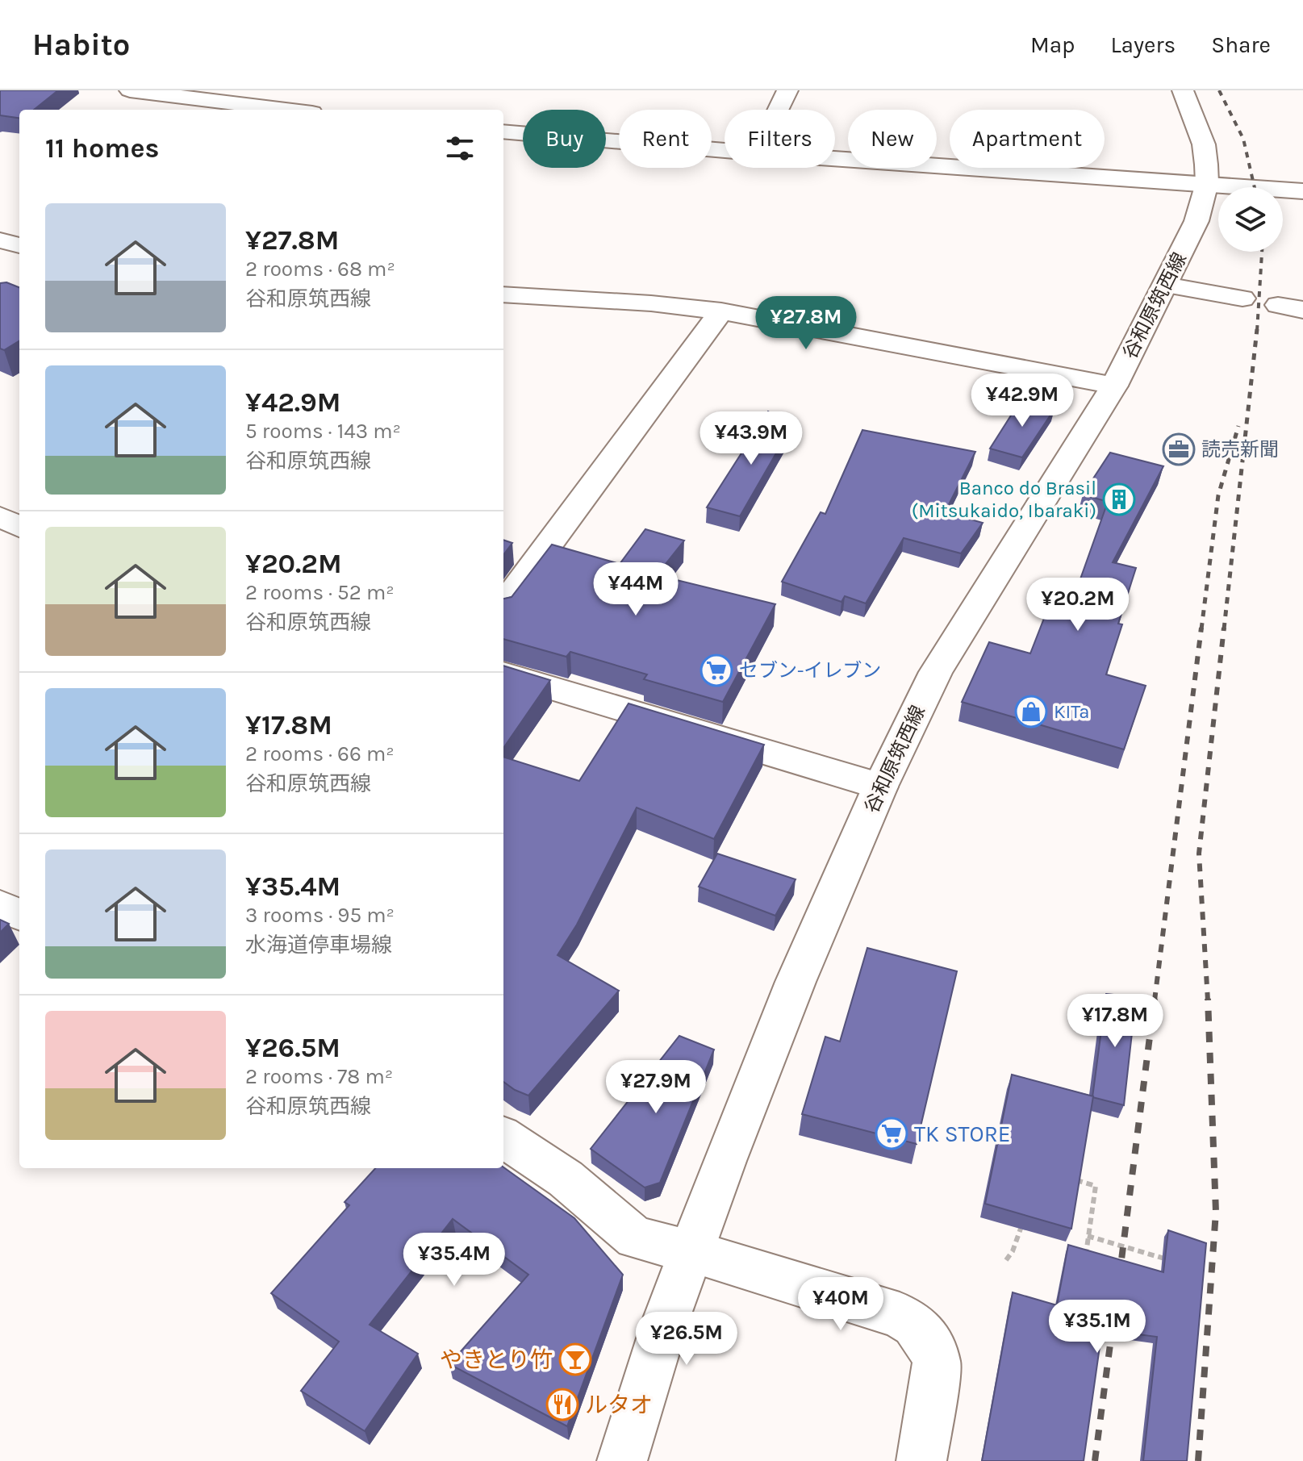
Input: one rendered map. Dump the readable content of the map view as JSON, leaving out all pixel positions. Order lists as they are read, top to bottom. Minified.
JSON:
{"streets":{"street":["谷和原筑西線"]},"places":{"office":["読売新聞"],"building":["Banco do Brasil (Mitsukaido, Ibaraki)"],"supermarket":["セブン-イレブン","TK STORE"],"shop":["KITa"],"bar":["やきとり竹"],"restaurant":["ルタオ"]},"page":{"header":"Habito","nav":["Map","Layers","Share"],"chip":["Buy","Rent","Filters","New","Apartment"],"heading":"11 homes","list":[{"name":"¥27.8M","note":"2 rooms · 68 m² · 谷和原筑西線"},{"name":"¥42.9M","note":"5 rooms · 143 m² · 谷和原筑西線"},{"name":"¥20.2M","note":"2 rooms · 52 m² · 谷和原筑西線"},{"name":"¥17.8M","note":"2 rooms · 66 m² · 谷和原筑西線"},{"name":"¥35.4M","note":"3 rooms · 95 m² · 水海道停車場線"},{"name":"¥26.5M","note":"2 rooms · 78 m² · 谷和原筑西線"}],"price":["¥27.8M","¥42.9M","¥43.9M","¥44M","¥20.2M","¥17.8M","¥27.9M","¥35.4M","¥40M","¥35.1M","¥26.5M"]}}
